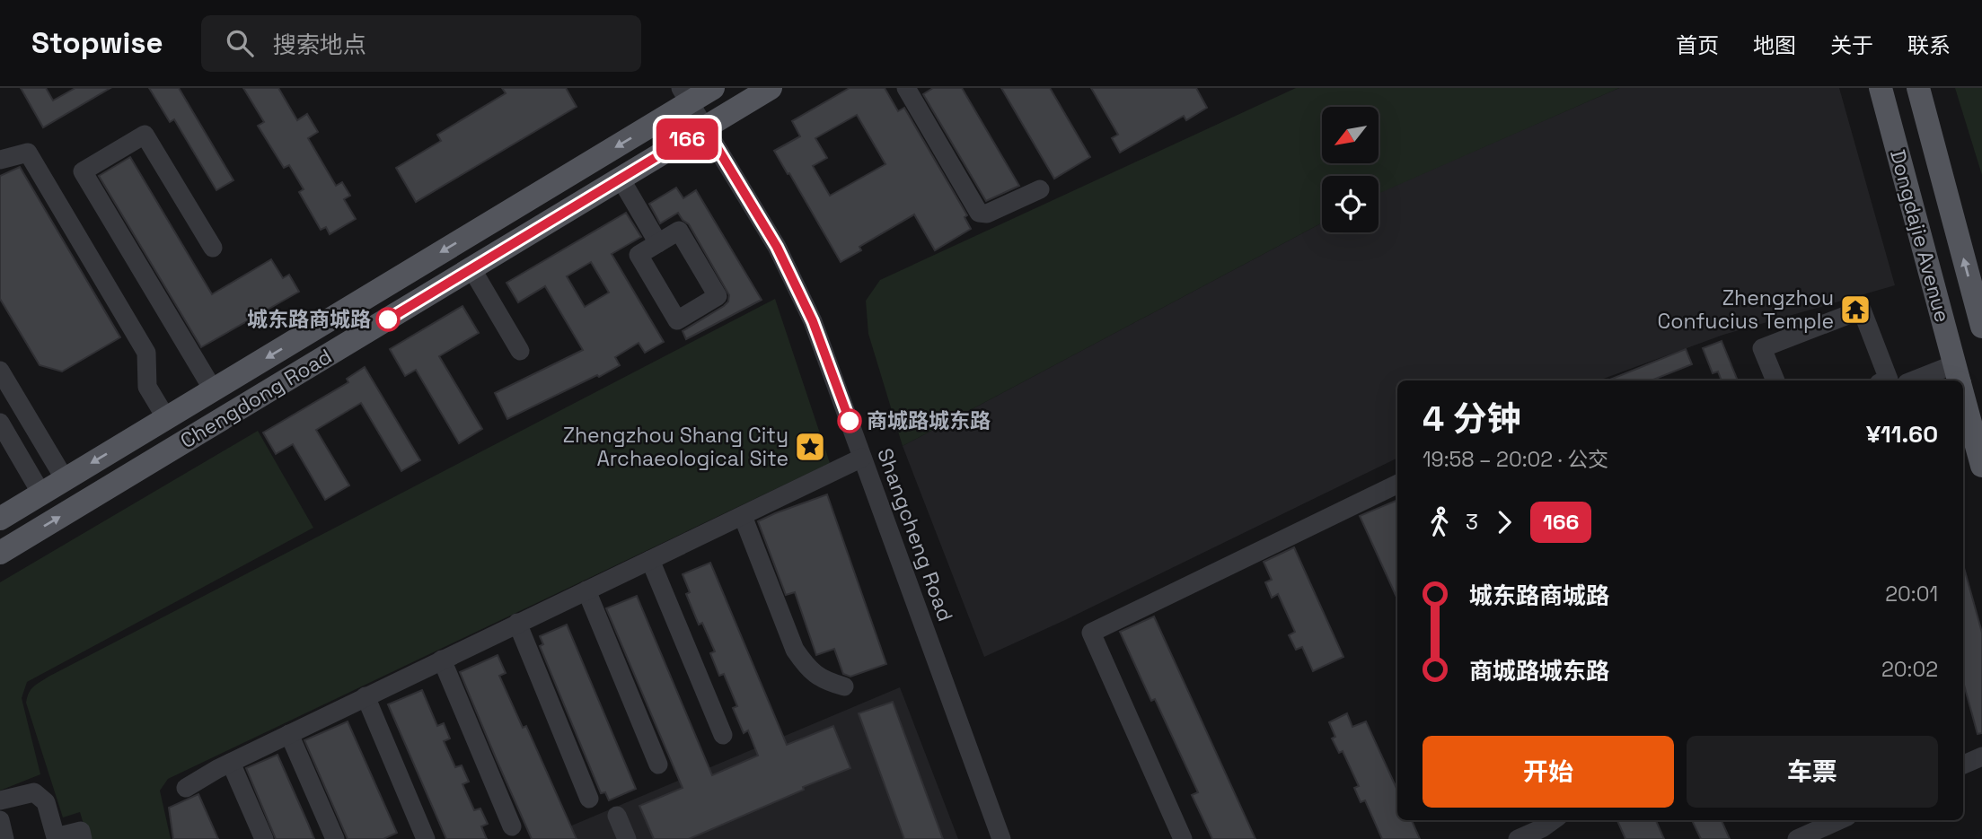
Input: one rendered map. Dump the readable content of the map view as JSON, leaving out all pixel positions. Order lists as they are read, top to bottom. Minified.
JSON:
{"streets":{"main road":["Dongdajie Avenue","Chengdong Road"],"street":["Shangcheng Road"]},"crossings":[["Chengdong Road","Shangcheng Road"]],"places":{"temple":["Zhengzhou Confucius Temple"],"other":["城东路商城路","商城路城东路"],"place":["Zhengzhou Shang City Archaeological Site"]},"lines":["bus line 166"],"north":"bottom left","page":{"header":"Stopwise","search":"搜索地点","nav":["首页","地图","关于","联系"],"on_map":"166","heading":["4 分钟","19:58 – 20:02 · 公交","¥11.60"],"legs":["3","166"],"list":[{"name":"城东路商城路","value":"20:01"},{"name":"商城路城东路","value":"20:02"}],"buttons":["开始","车票"]}}
